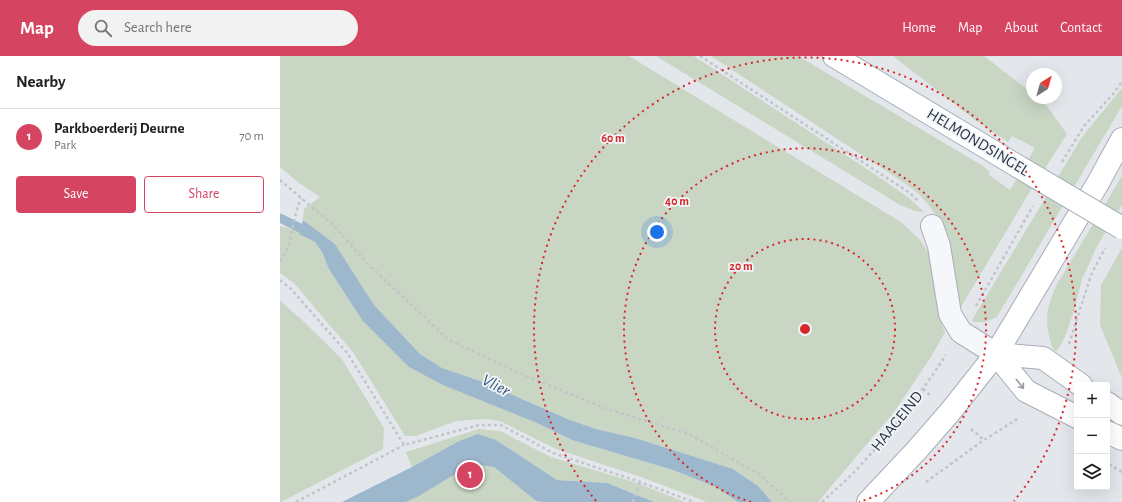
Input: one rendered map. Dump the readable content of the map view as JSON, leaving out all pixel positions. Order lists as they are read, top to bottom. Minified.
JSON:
{"streets":{"main road":["HELMONDSINGEL","HAAGEIND"]},"water":["Vlier"],"north":"top right","page":{"header":"Map","search":"Search here","nav":["Home","Map","About","Contact"],"heading":"Nearby","list":[{"mark":"1","name":"Parkboerderij Deurne","note":"Park","value":"70 m"}],"buttons":["Save","Share"],"map_buttons":["+","−"],"pins":"1"},"rings":["60 m","40 m","20 m"]}
